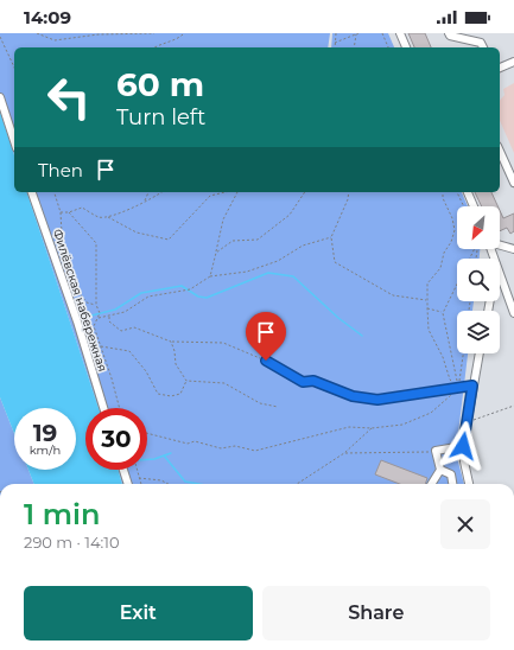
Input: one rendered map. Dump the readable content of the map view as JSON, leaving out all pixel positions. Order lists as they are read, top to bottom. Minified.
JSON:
{"streets":{"street":["Филёвская набережная"]},"north":"bottom left","page":{"status":"14:09","turn":["60 m","Turn left"],"then":"Then","speed":"19 km/h","limit":"30","heading":["1 min","290 m · 14:10"],"buttons":["Exit","Share"]}}
